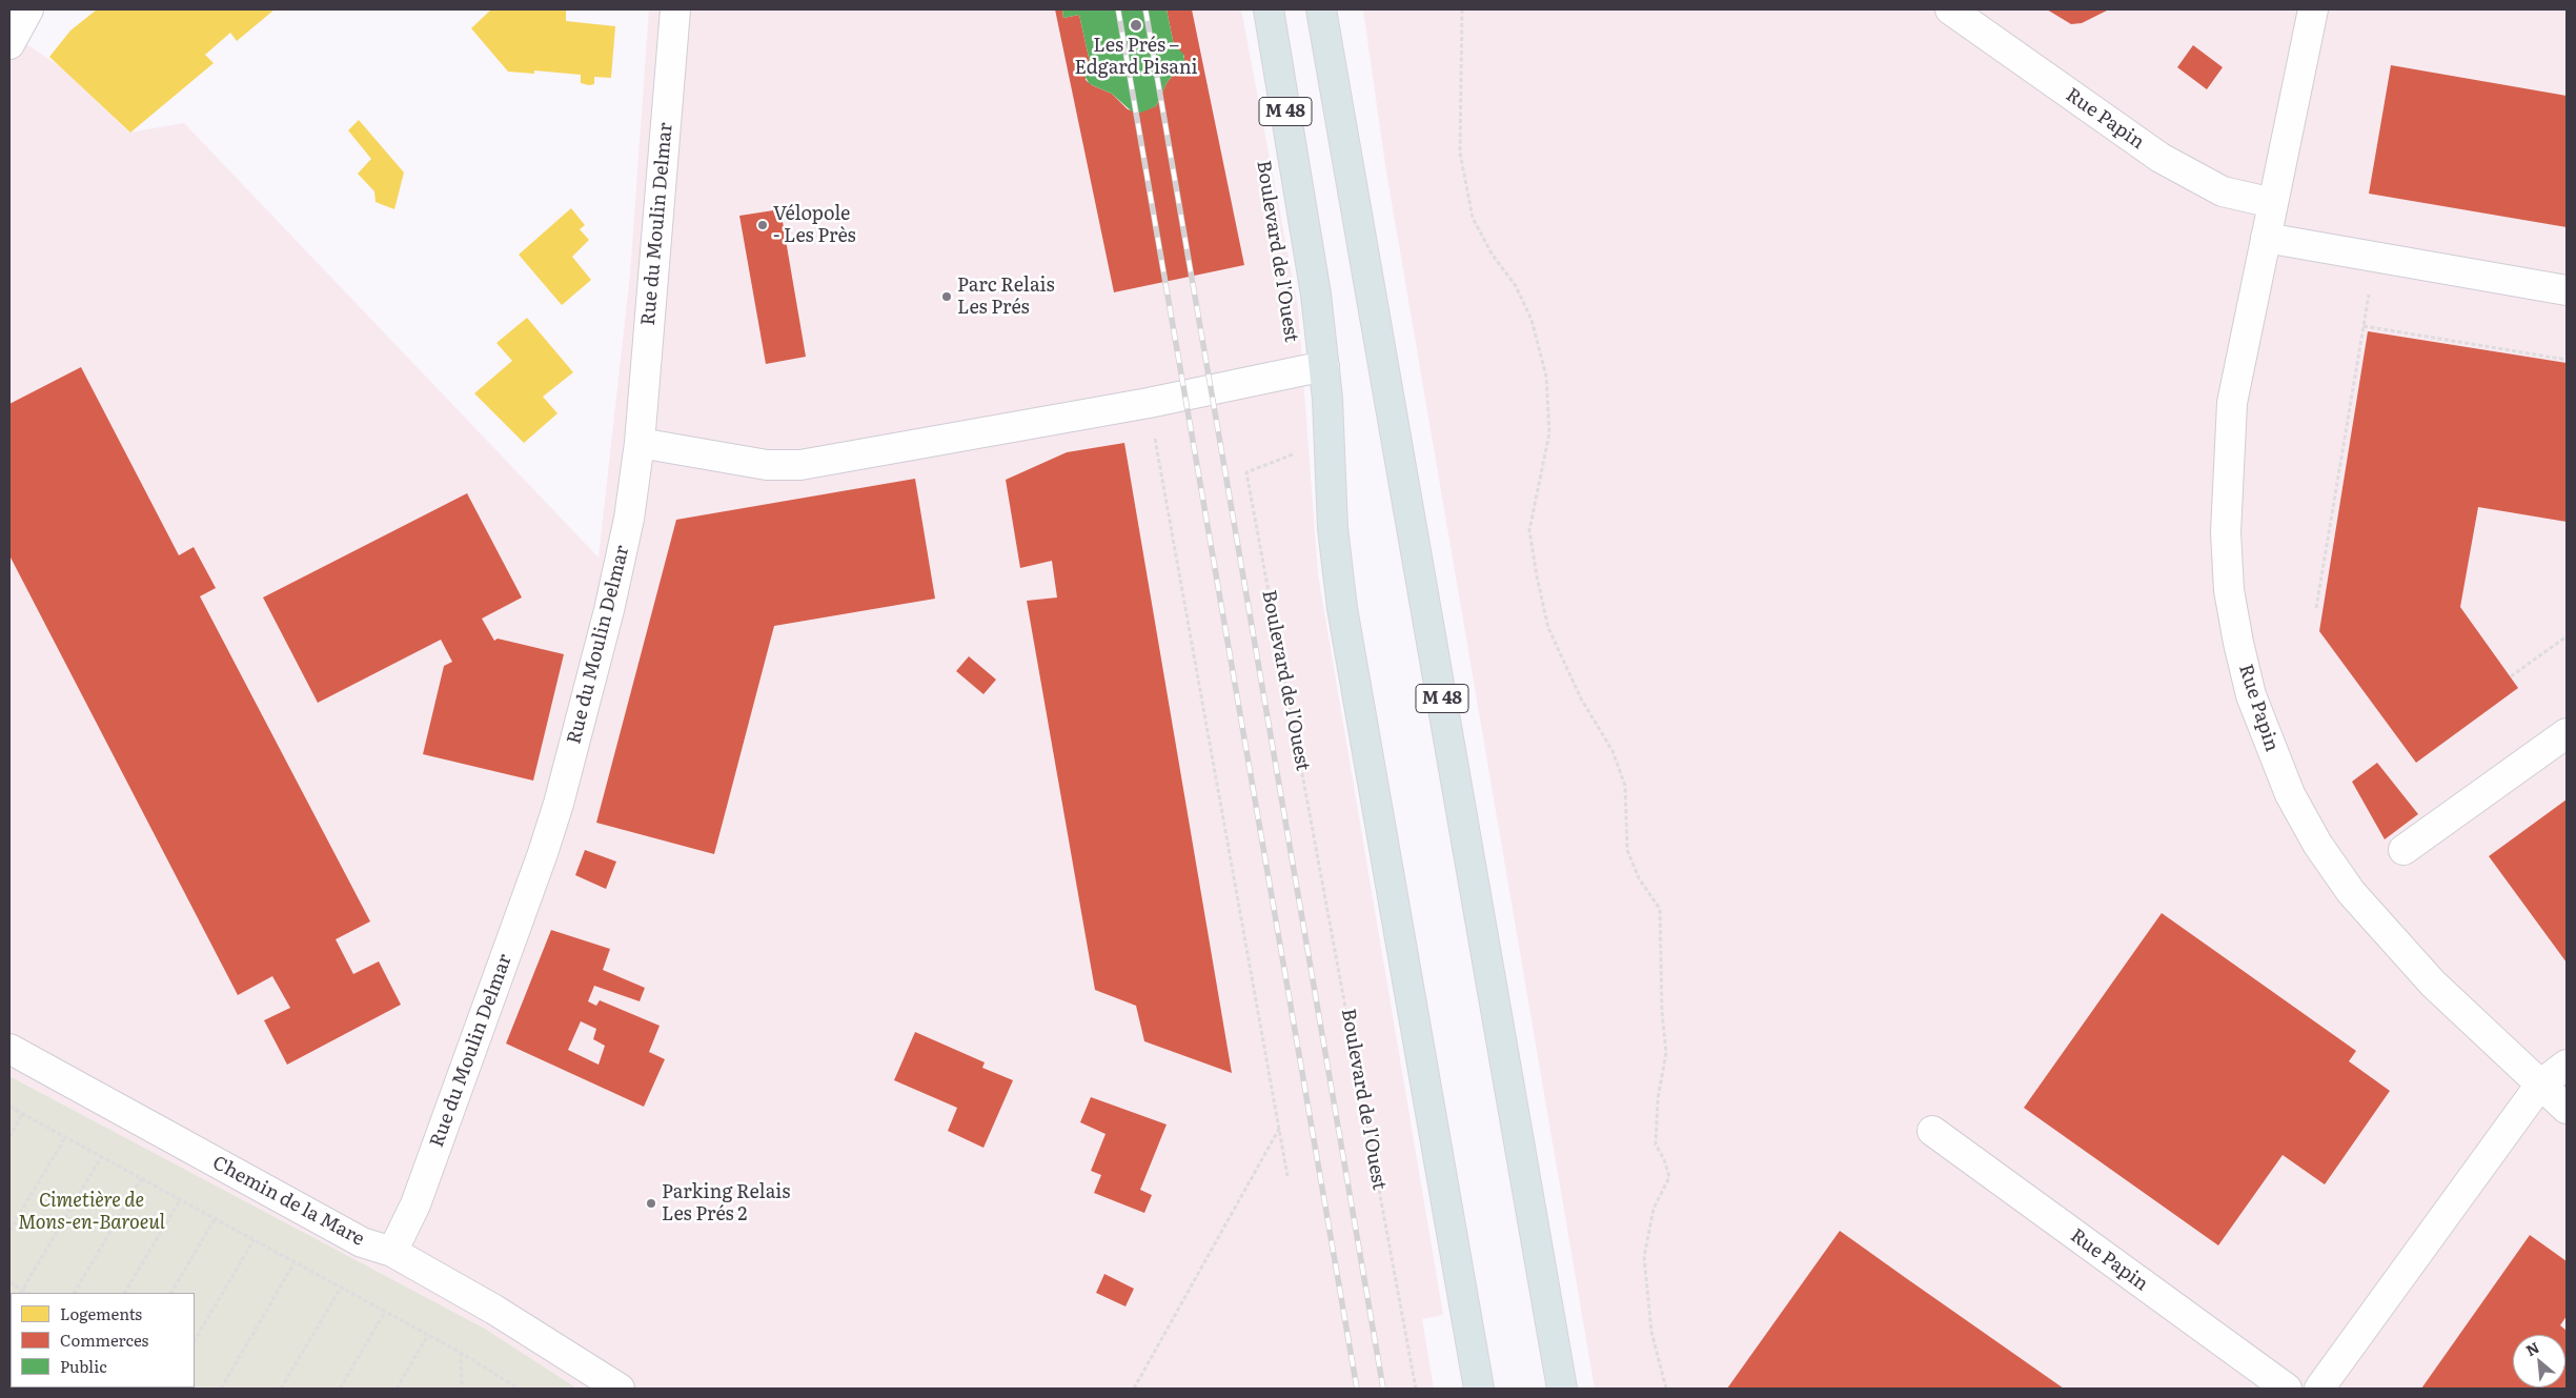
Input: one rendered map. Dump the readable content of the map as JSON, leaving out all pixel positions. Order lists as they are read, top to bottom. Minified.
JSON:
{"streets":{"main road":["M 48","Boulevard de l'Ouest"],"street":["Rue Papin","Rue du Moulin Delmar","Chemin de la Mare"]},"crossings":[["Rue du Moulin Delmar","Chemin de la Mare"]],"parks":["Cimetière de Mons-en-Baroeul"],"places":["Les Prés – Edgard Pisani","Vélopole - Les Près","Parc Relais Les Prés","Parking Relais Les Prés 2"],"legend":["Logements","Commerces","Public"],"north":"top left"}
